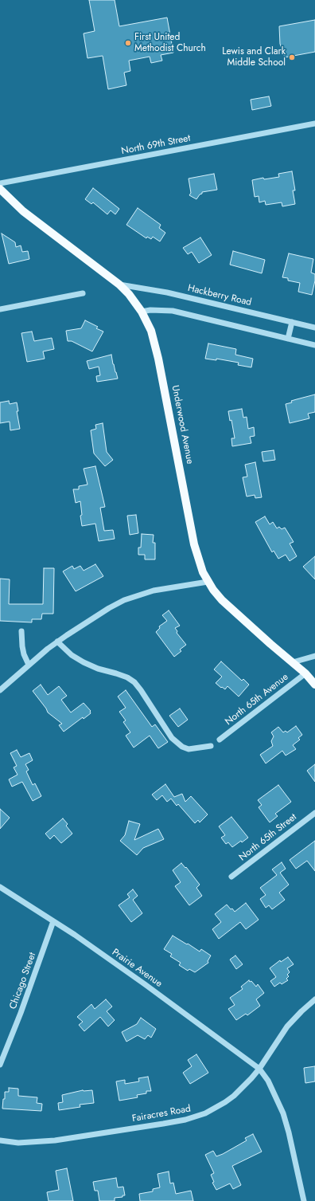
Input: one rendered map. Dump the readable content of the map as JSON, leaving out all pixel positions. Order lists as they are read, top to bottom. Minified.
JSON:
{"streets":{"main road":["Underwood Avenue"],"street":["North 69th Street","Hackberry Road","North 65th Avenue","North 65th Street","Prairie Avenue","Chicago Street","Fairacres Road"]},"crossings":[["Hackberry Road","Underwood Avenue"],["Underwood Avenue","North 65th Avenue"],["Prairie Avenue","Chicago Street"],["Prairie Avenue","Fairacres Road"]],"places":["First United Methodist Church","Lewis and Clark Middle School"]}
